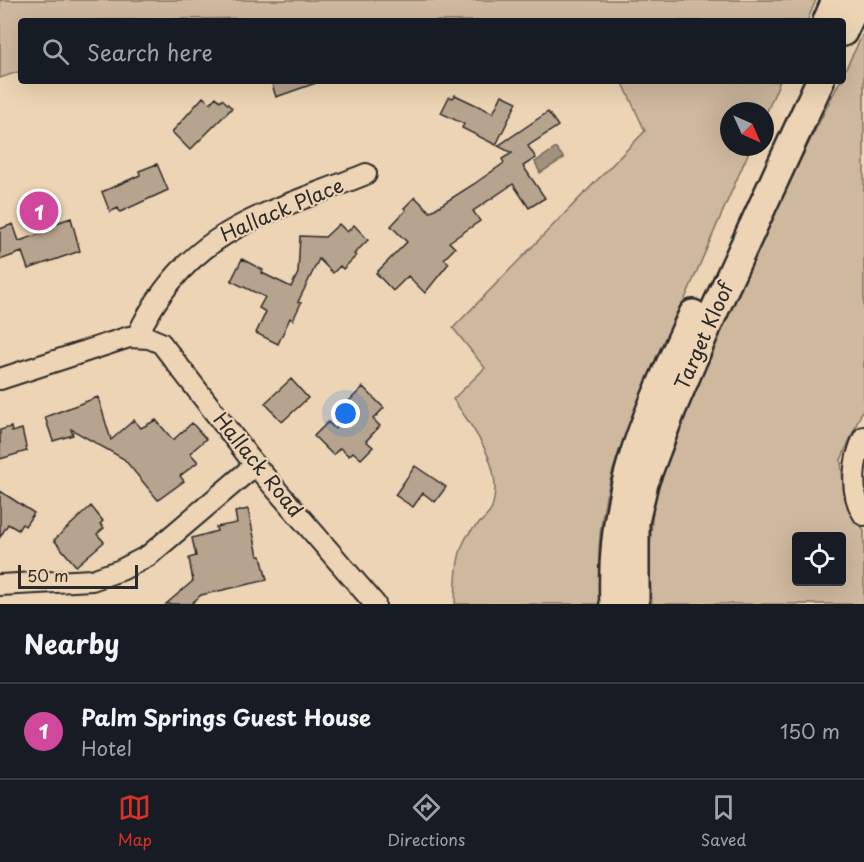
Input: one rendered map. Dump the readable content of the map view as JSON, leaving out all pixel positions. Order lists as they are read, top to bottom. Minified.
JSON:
{"streets":{"main road":["Target Kloof"],"street":["Hallack Place","Hallack Road"]},"crossings":[["Hallack Place","Hallack Road"]],"scale_bar":"50 m","north":"bottom right","page":{"search":"Search here","pins":"1","scale":"50 m","heading":"Nearby","list":[{"mark":"1","name":"Palm Springs Guest House","note":"Hotel","value":"150 m"}],"nav":["Map","Directions","Saved"]}}
